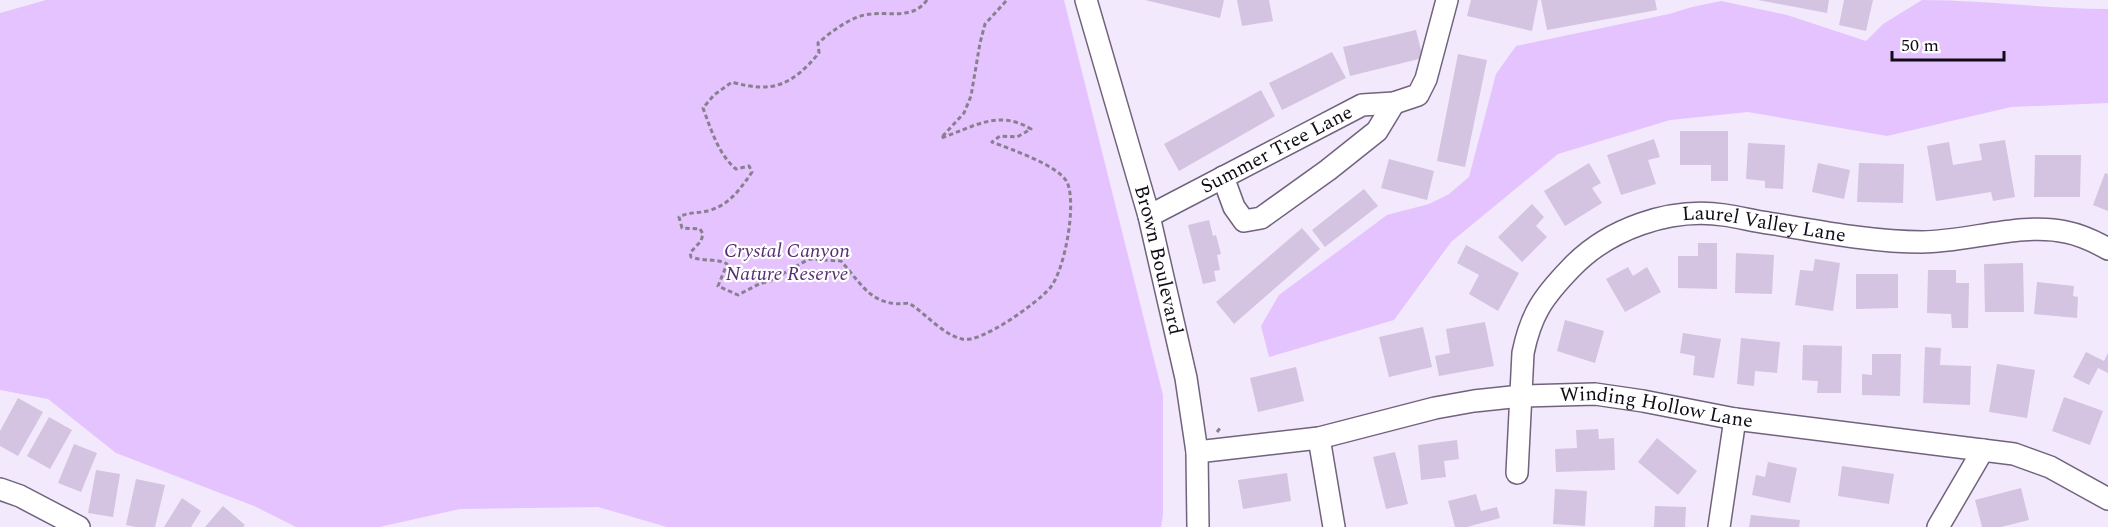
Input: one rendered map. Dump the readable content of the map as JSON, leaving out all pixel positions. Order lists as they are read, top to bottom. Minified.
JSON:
{"streets":{"street":["Summer Tree Lane","Laurel Valley Lane","Brown Boulevard","Winding Hollow Lane"]},"crossings":[["Summer Tree Lane","Brown Boulevard"],["Laurel Valley Lane","Winding Hollow Lane"],["Brown Boulevard","Winding Hollow Lane"]],"parks":["Crystal Canyon Nature Reserve"],"scale_bar":"50 m"}
